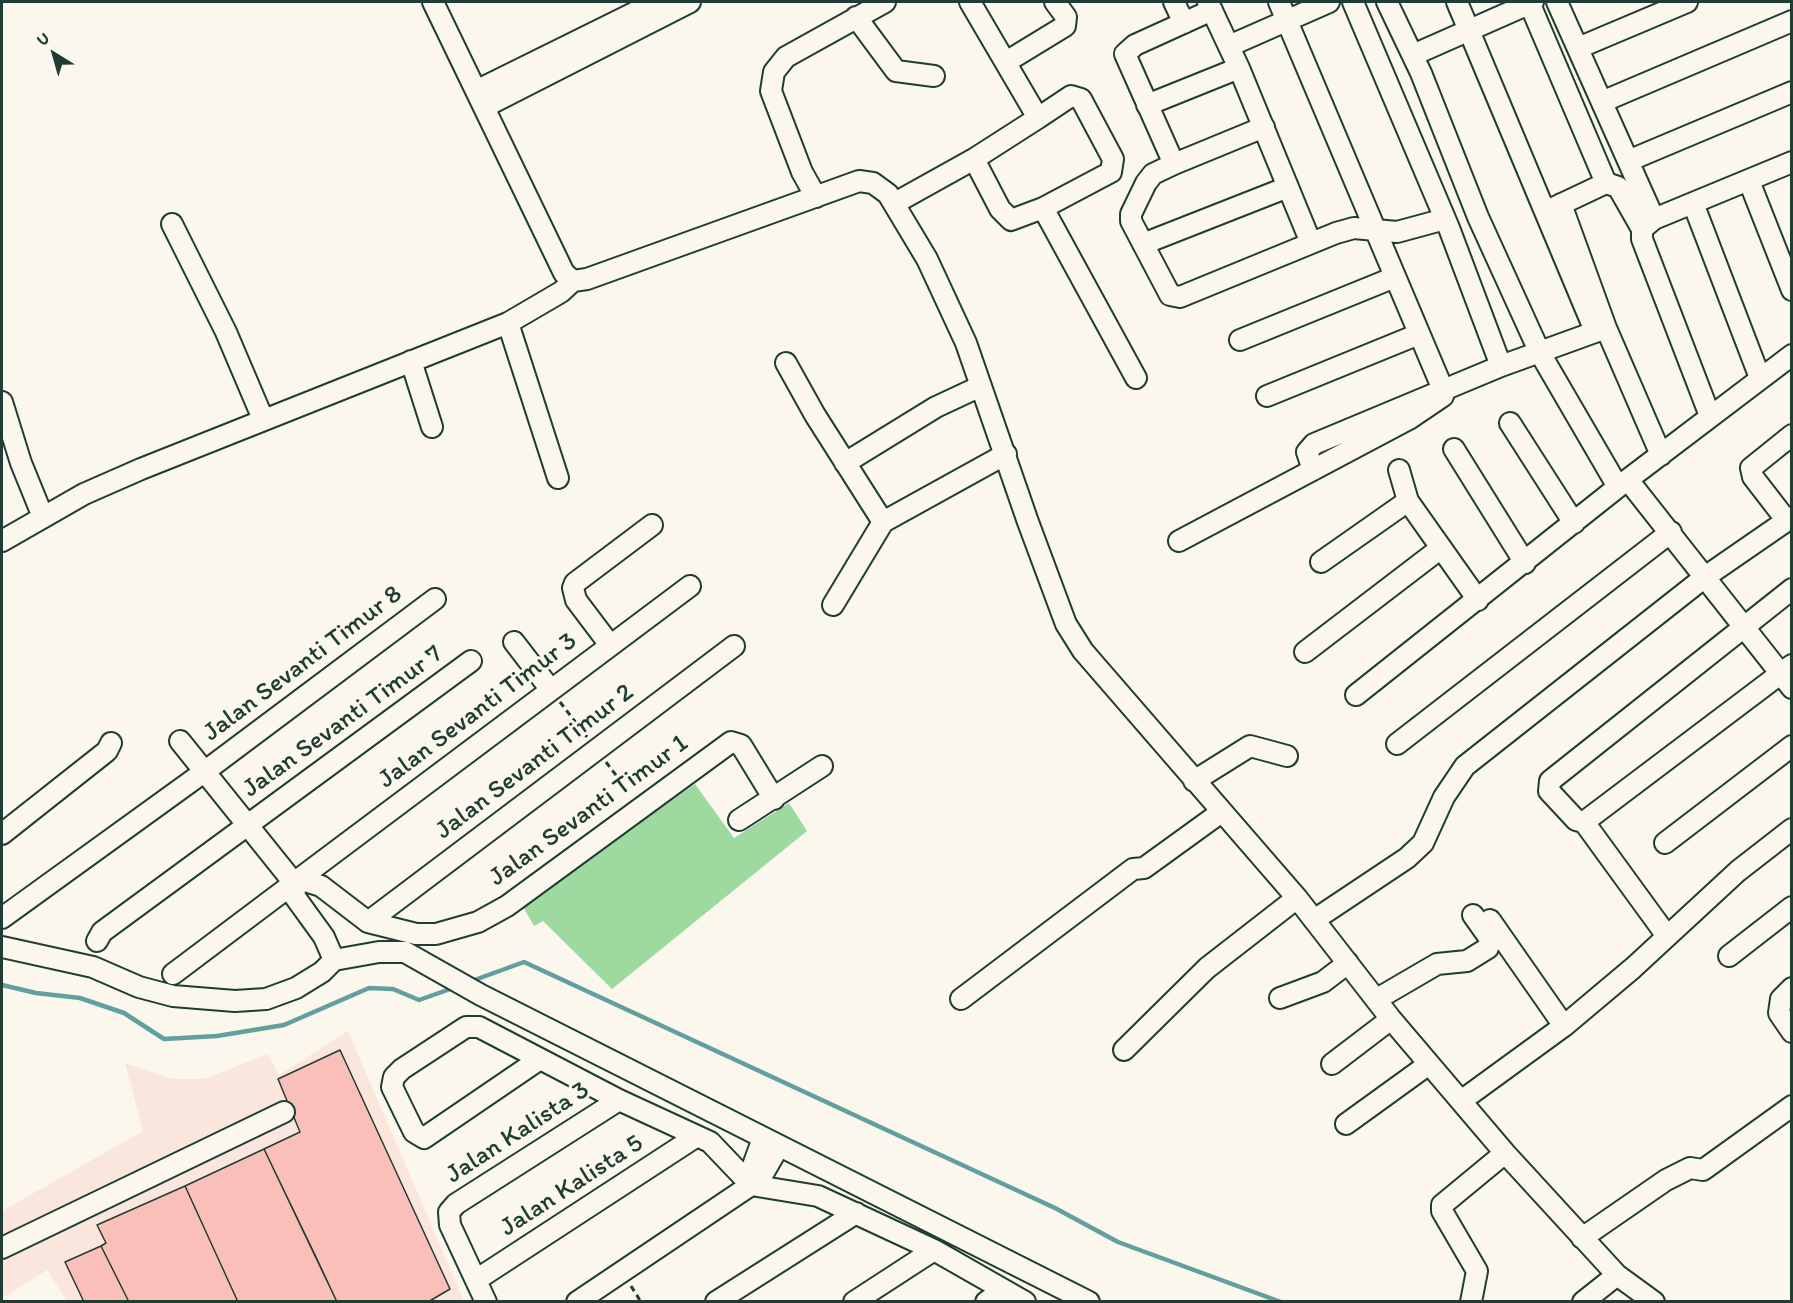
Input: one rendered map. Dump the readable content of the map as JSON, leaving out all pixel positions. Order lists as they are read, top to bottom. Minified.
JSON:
{"streets":{"street":["Jalan Sevanti Timur 8","Jalan Sevanti Timur 3","Jalan Sevanti Timur 7","Jalan Sevanti Timur 2","Jalan Sevanti Timur 1","Jalan Kalista 3","Jalan Kalista 5"]},"crossings":[["Jalan Sevanti Timur 2","Jalan Sevanti Timur 1"],["Jalan Kalista 3","Jalan Kalista 5"]],"north":"top left"}
